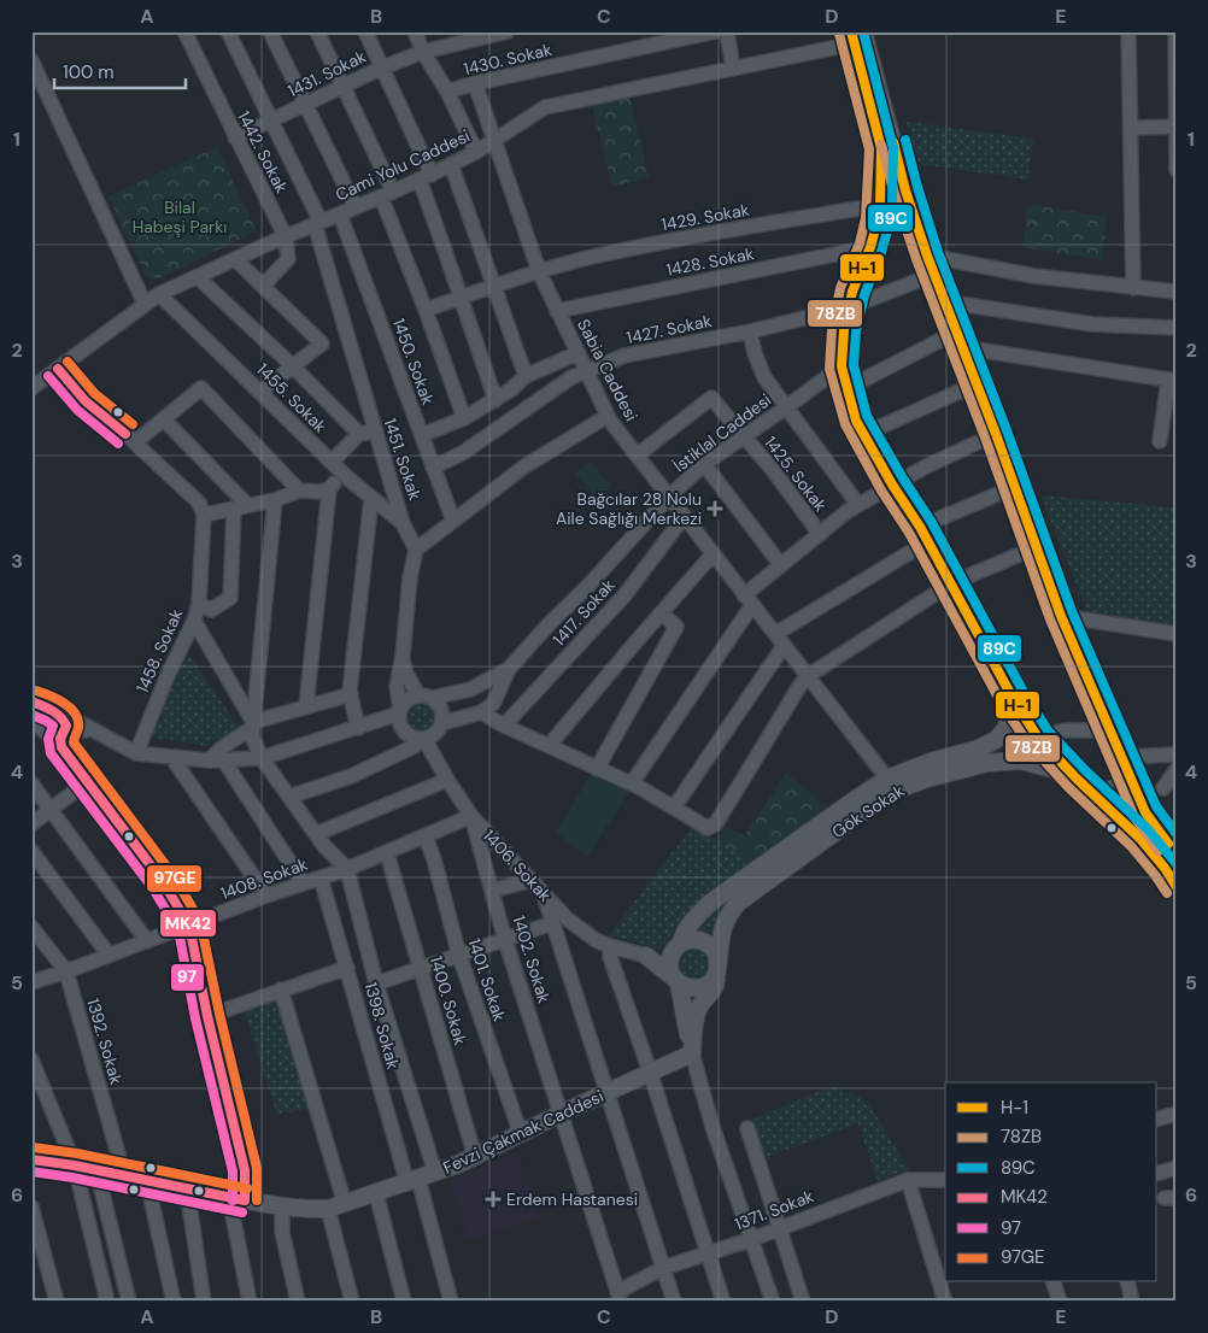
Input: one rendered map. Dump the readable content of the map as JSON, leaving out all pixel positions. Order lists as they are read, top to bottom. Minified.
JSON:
{"streets":{"main road":["Gök Sokak","Fevzi Çakmak Caddesi"],"street":["1430. Sokak","1431. Sokak","1442. Sokak","Cami Yolu Caddesi","1429. Sokak","1428. Sokak","1427. Sokak","1450. Sokak","Sabia Caddesi","1455. Sokak","İstiklal Caddesi","1451. Sokak","1425. Sokak","1417. Sokak","1458. Sokak","1406. Sokak","1408. Sokak","1402. Sokak","1401. Sokak","1400. Sokak","1398. Sokak","1392. Sokak","1371. Sokak"]},"crossings":[["1430. Sokak","Sabia Caddesi"],["1431. Sokak","1442. Sokak"],["1431. Sokak","1451. Sokak"],["1442. Sokak","Cami Yolu Caddesi"],["Cami Yolu Caddesi","1450. Sokak"],["Cami Yolu Caddesi","Sabia Caddesi"],["Cami Yolu Caddesi","1455. Sokak"],["Cami Yolu Caddesi","1451. Sokak"],["1429. Sokak","Sabia Caddesi"],["1428. Sokak","Sabia Caddesi"],["1427. Sokak","1450. Sokak"],["1427. Sokak","Sabia Caddesi"],["Sabia Caddesi","İstiklal Caddesi"],["Sabia Caddesi","1425. Sokak"],["Sabia Caddesi","1417. Sokak"],["Sabia Caddesi","Gök Sokak"],["1455. Sokak","1451. Sokak"],["İstiklal Caddesi","1425. Sokak"],["İstiklal Caddesi","1406. Sokak"],["Gök Sokak","Fevzi Çakmak Caddesi"],["1406. Sokak","1408. Sokak"],["1406. Sokak","1402. Sokak"],["1408. Sokak","1402. Sokak"],["1408. Sokak","1401. Sokak"],["1408. Sokak","1400. Sokak"],["1408. Sokak","1398. Sokak"],["1408. Sokak","1392. Sokak"],["1402. Sokak","Fevzi Çakmak Caddesi"],["1402. Sokak","1371. Sokak"],["1401. Sokak","Fevzi Çakmak Caddesi"],["1400. Sokak","Fevzi Çakmak Caddesi"],["1398. Sokak","Fevzi Çakmak Caddesi"],["1392. Sokak","Fevzi Çakmak Caddesi"]],"parks":["Bilal Habeşi Parkı"],"places":{"health":["Bağcılar 28 Nolu Aile Sağlığı Merkezi","Erdem Hastanesi"]},"lines":["transit line H-1","transit line 89C","transit line 78ZB","transit line 97GE","transit line MK42","transit line 97"],"legend":["H-1","78ZB","89C","MK42","97","97GE"],"scale_bar":"100 m","grid":{"columns":["A","B","C","D","E"],"rows":["1","2","3","4","5","6"]}}
